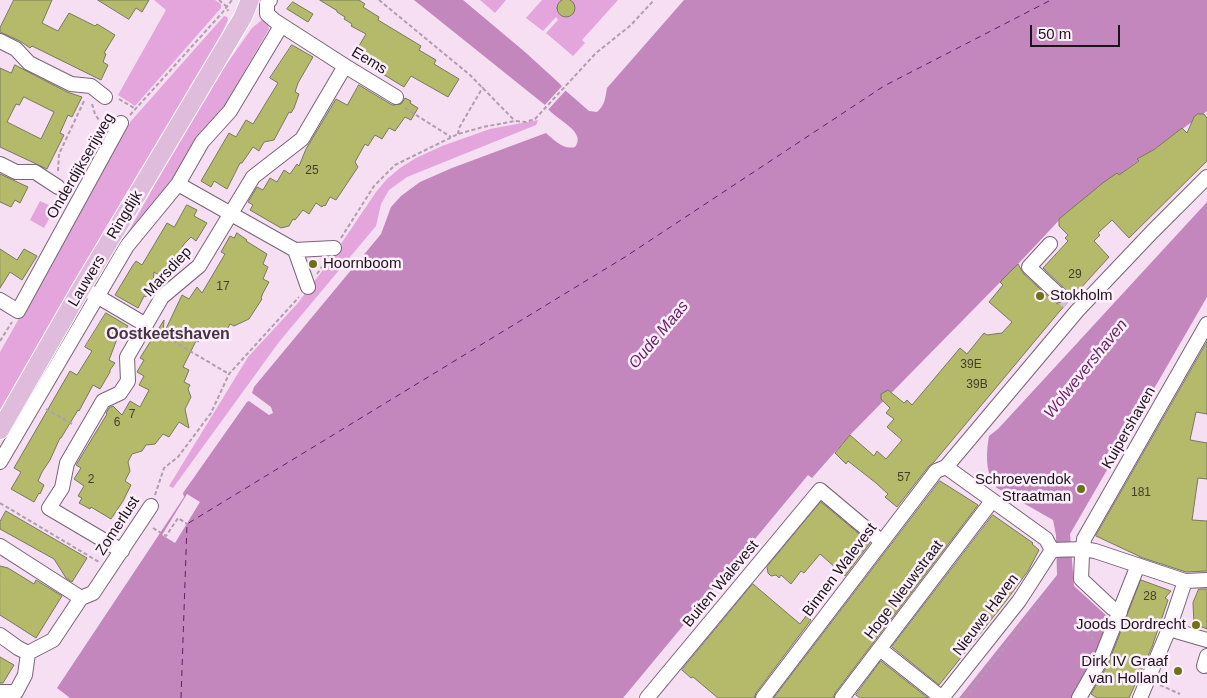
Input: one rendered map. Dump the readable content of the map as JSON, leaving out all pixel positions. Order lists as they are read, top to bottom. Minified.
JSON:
{"streets":{"main road":["Ringdijk"],"street":["Eems","Onderdijkserijweg","Marsdiep","Lauwers","Kuipershaven","Zomerlust","Binnen Walevest","Buiten Walevest","Hoge Nieuwstraat","Nieuwe Haven"]},"crossings":[["Eems","Marsdiep"],["Eems","Lauwers"],["Onderdijkserijweg","Ringdijk"],["Ringdijk","Lauwers"],["Marsdiep","Zomerlust"],["Binnen Walevest","Buiten Walevest"]],"districts":["Oostkeetshaven"],"water":["Oude Maas","Wolwevershaven"],"places":["Hoornboom","Stokholm","Schroevendok Straatman","Joods Dordrecht","Dirk IV Graaf van Holland"],"house_numbers":["25","29","17","39E","39B","7","6","57","2","181","28"],"scale_bar":"50 m"}
